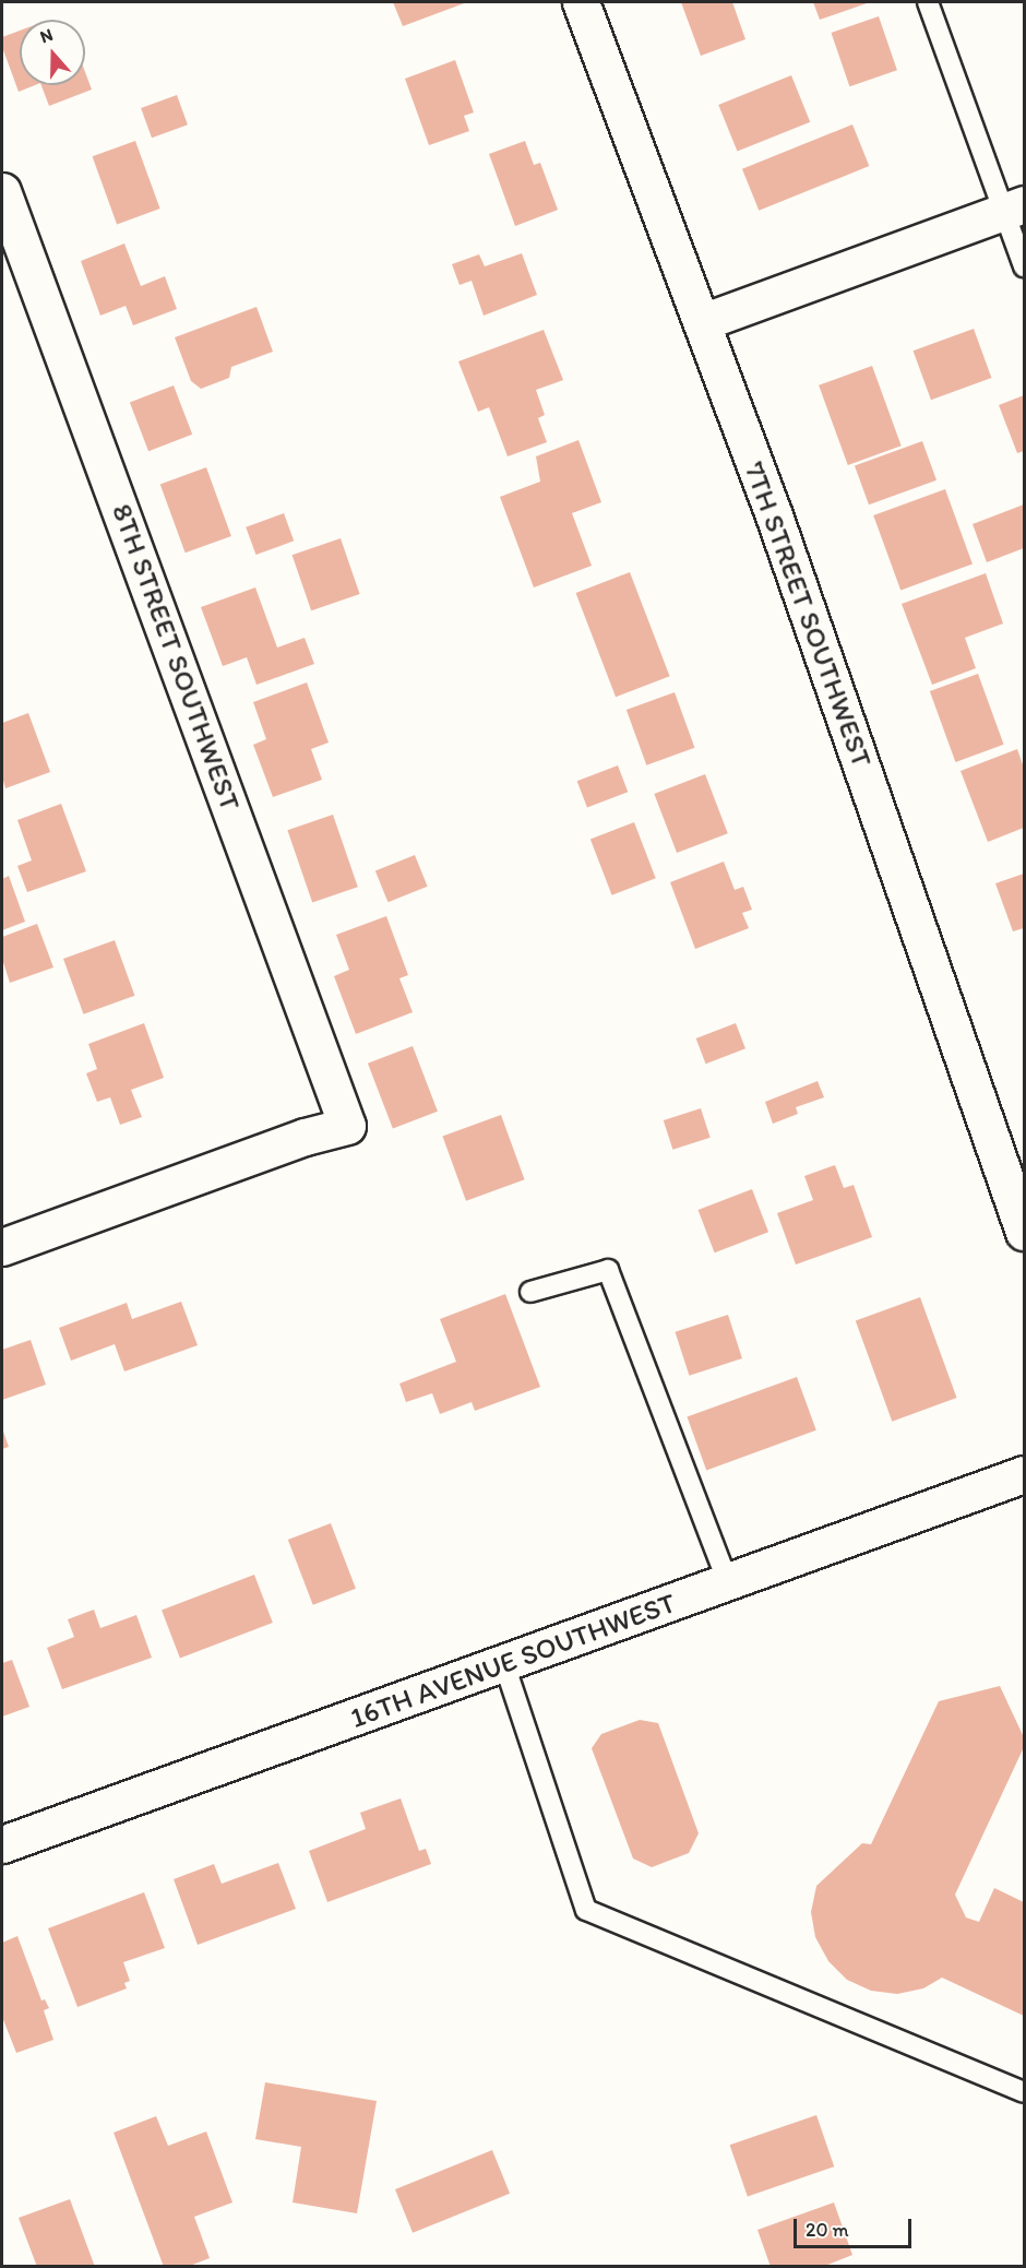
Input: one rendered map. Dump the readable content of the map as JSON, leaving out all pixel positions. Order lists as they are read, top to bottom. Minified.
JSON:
{"streets":{"street":["7TH STREET SOUTHWEST","8TH STREET SOUTHWEST","16TH AVENUE SOUTHWEST"]},"scale_bar":"20 m","north":"top"}
